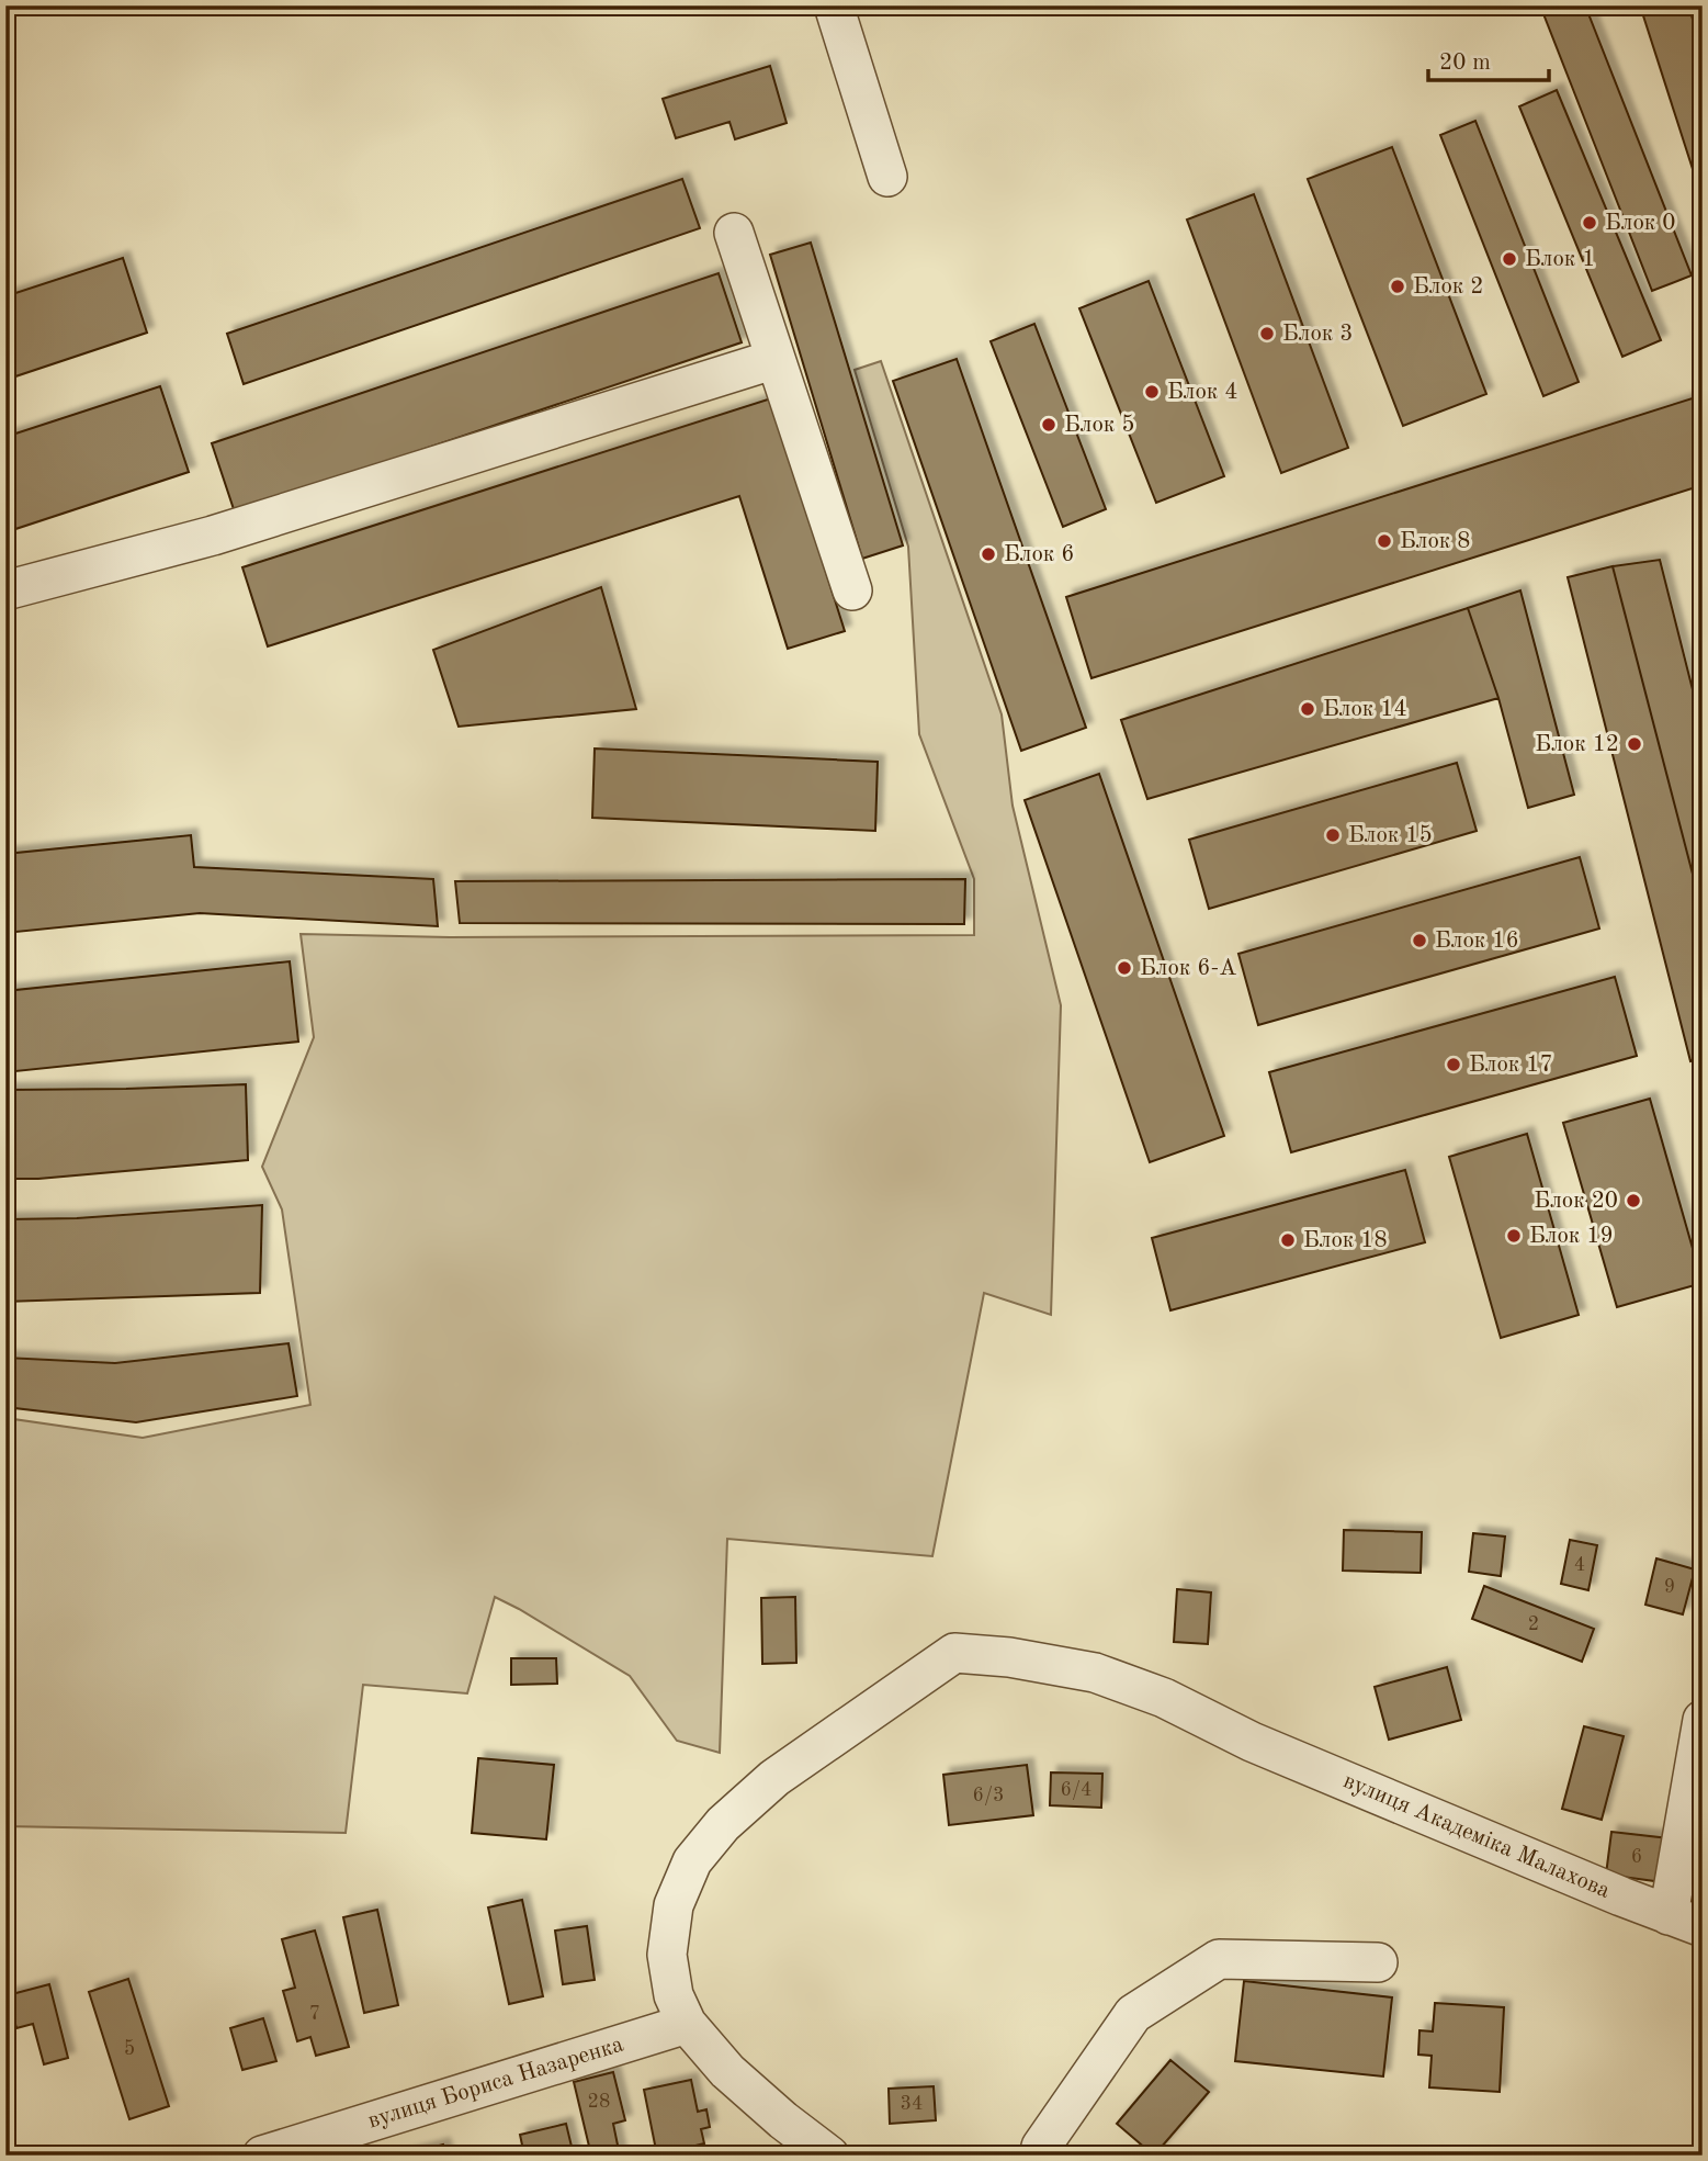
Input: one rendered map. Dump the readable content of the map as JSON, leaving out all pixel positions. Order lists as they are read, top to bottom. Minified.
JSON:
{"streets":{"street":["вулиця Академіка Малахова","вулиця Бориса Назаренка"]},"crossings":[["вулиця Академіка Малахова","вулиця Бориса Назаренка"]],"places":["Блок 0","Блок 1","Блок 2","Блок 3","Блок 4","Блок 5","Блок 8","Блок 6","Блок 14","Блок 12","Блок 15","Блок 16","Блок 6-А","Блок 17","Блок 20","Блок 19","Блок 18"],"house_numbers":["4","9","2","6/4","6/3","6","7","5","28","34"],"scale_bar":"20 m"}
